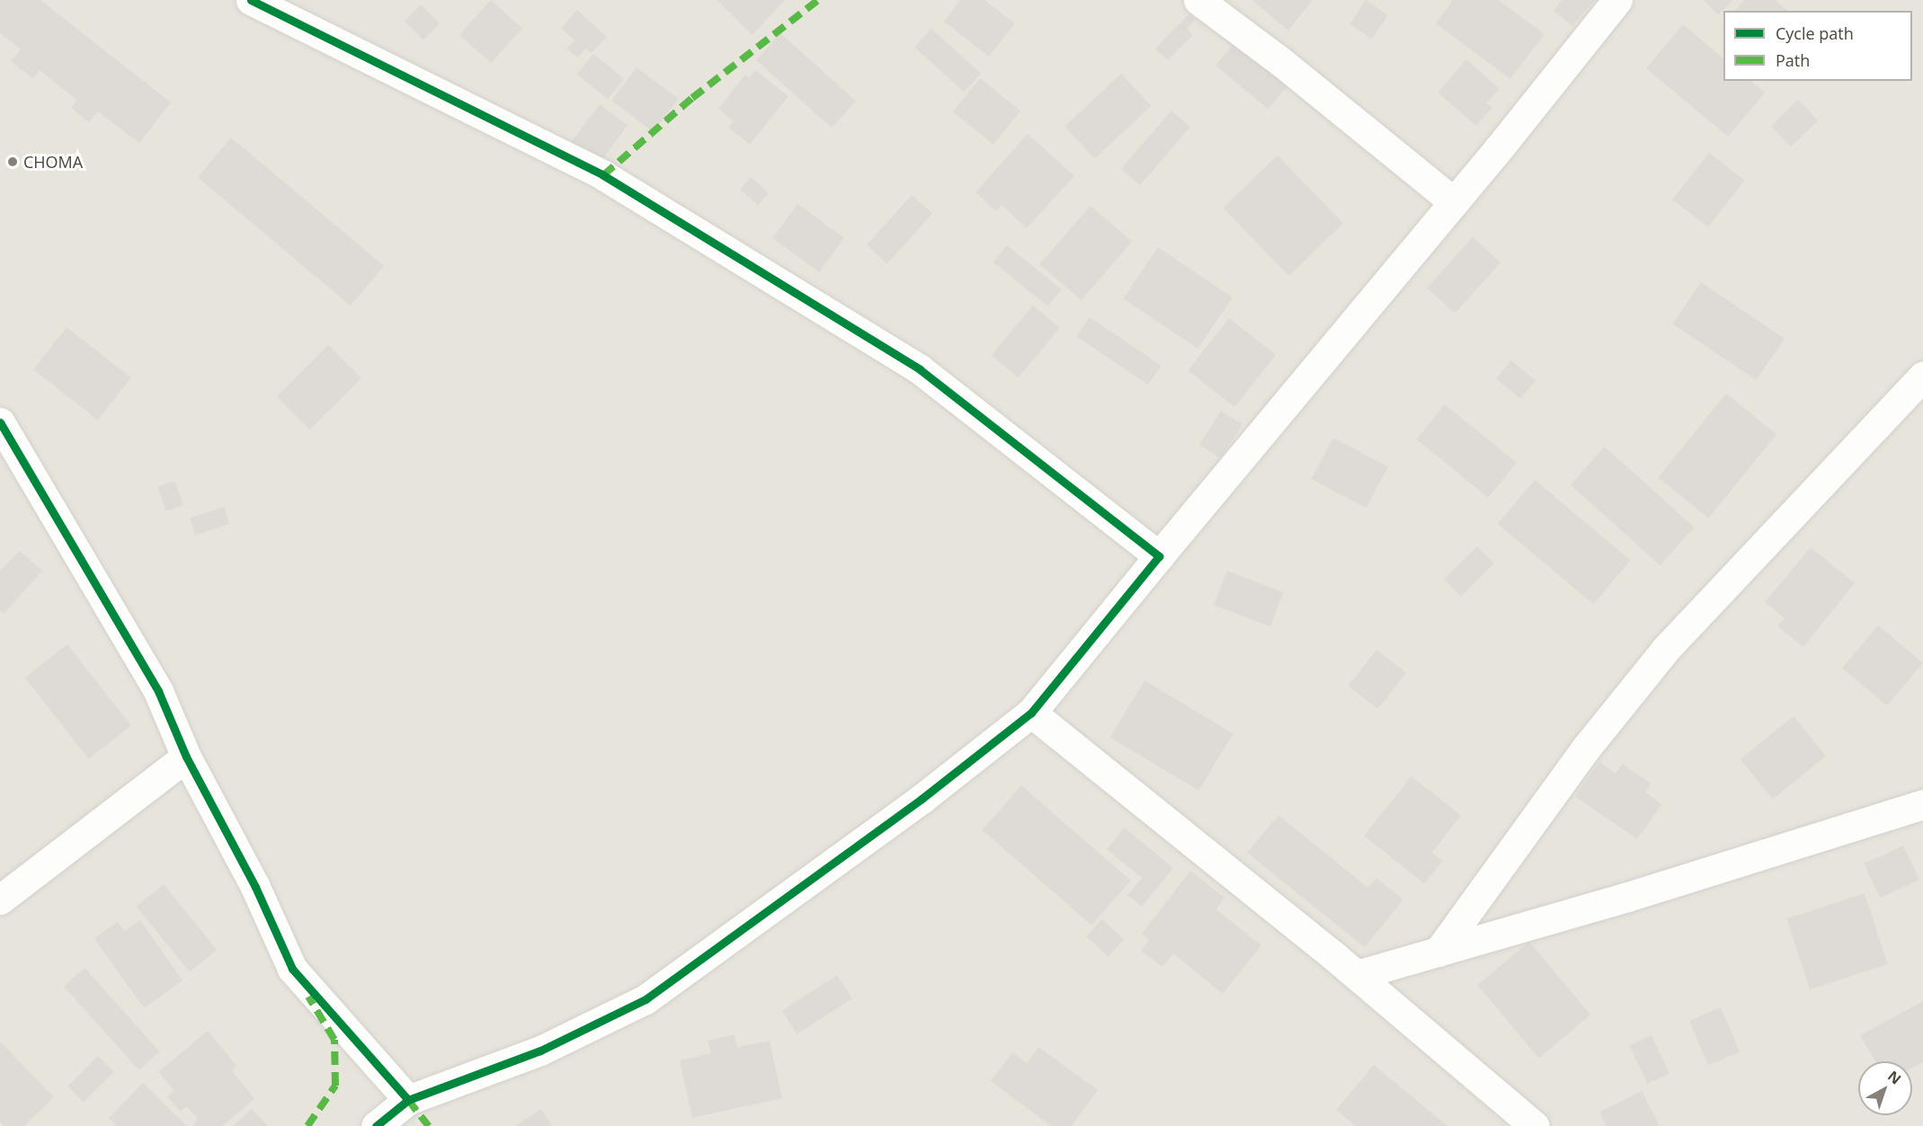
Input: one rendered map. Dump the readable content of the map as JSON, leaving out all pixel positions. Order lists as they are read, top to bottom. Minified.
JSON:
{"places":["CHOMA"],"legend":["Cycle path","Path"],"north":"top right"}
